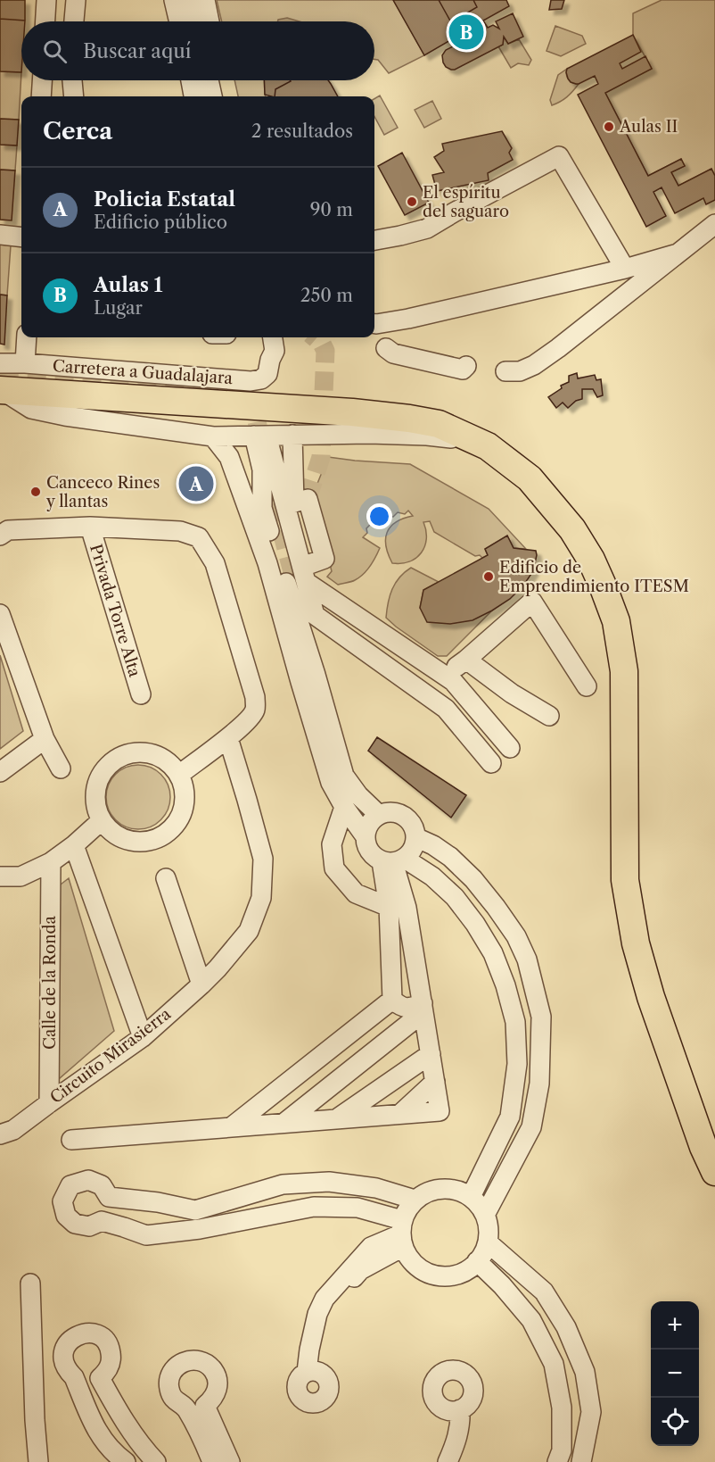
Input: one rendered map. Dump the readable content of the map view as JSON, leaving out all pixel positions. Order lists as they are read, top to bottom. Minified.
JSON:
{"streets":{"street":["Carretera a Guadalajara","Privada Torre Alta","Calle de la Ronda","Circuito Mirasierra"]},"crossings":[["Calle de la Ronda","Circuito Mirasierra"]],"places":["Aulas II","El espíritu del saguaro","Canceco Rines y llantas","Edificio de Emprendimiento ITESM"],"page":{"pins":["B","A"],"search":"Buscar aquí","heading":["Cerca","2 resultados"],"list":[{"mark":"A","name":"Policia Estatal","note":"Edificio público","value":"90 m"},{"mark":"B","name":"Aulas 1","note":"Lugar","value":"250 m"}],"map_buttons":["+","−"]}}
